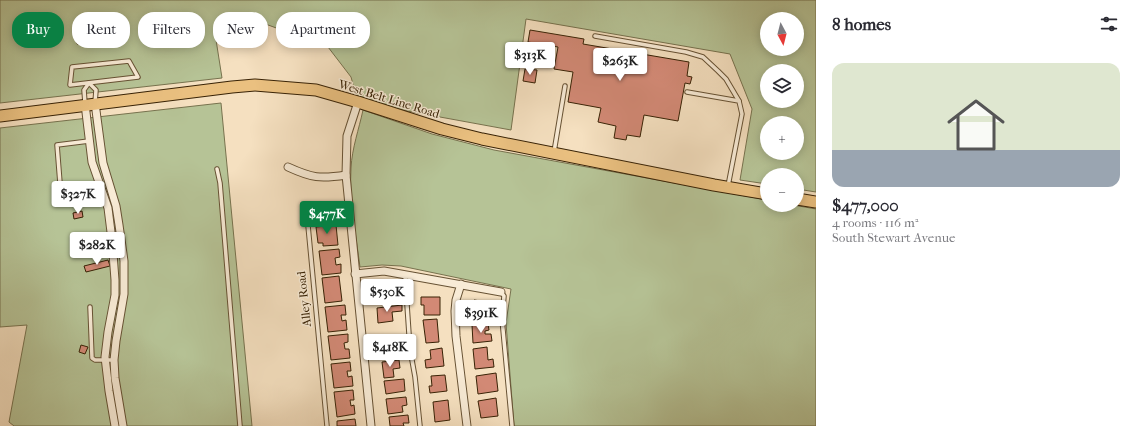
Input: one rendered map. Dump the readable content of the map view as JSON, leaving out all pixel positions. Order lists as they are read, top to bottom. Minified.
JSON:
{"streets":{"main road":["West Belt Line Road"],"lane":["Alley Road"]},"north":"bottom","page":{"heading":"8 homes","map_buttons":["+","−"],"chip":["Buy","Rent","Filters","New","Apartment"],"price":["$313K","$263K","$327K","$477K","$282K","$530K","$391K","$418K"],"list":[{"name":"$477,000","note":"4 rooms · 116 m² · South Stewart Avenue"}]}}
